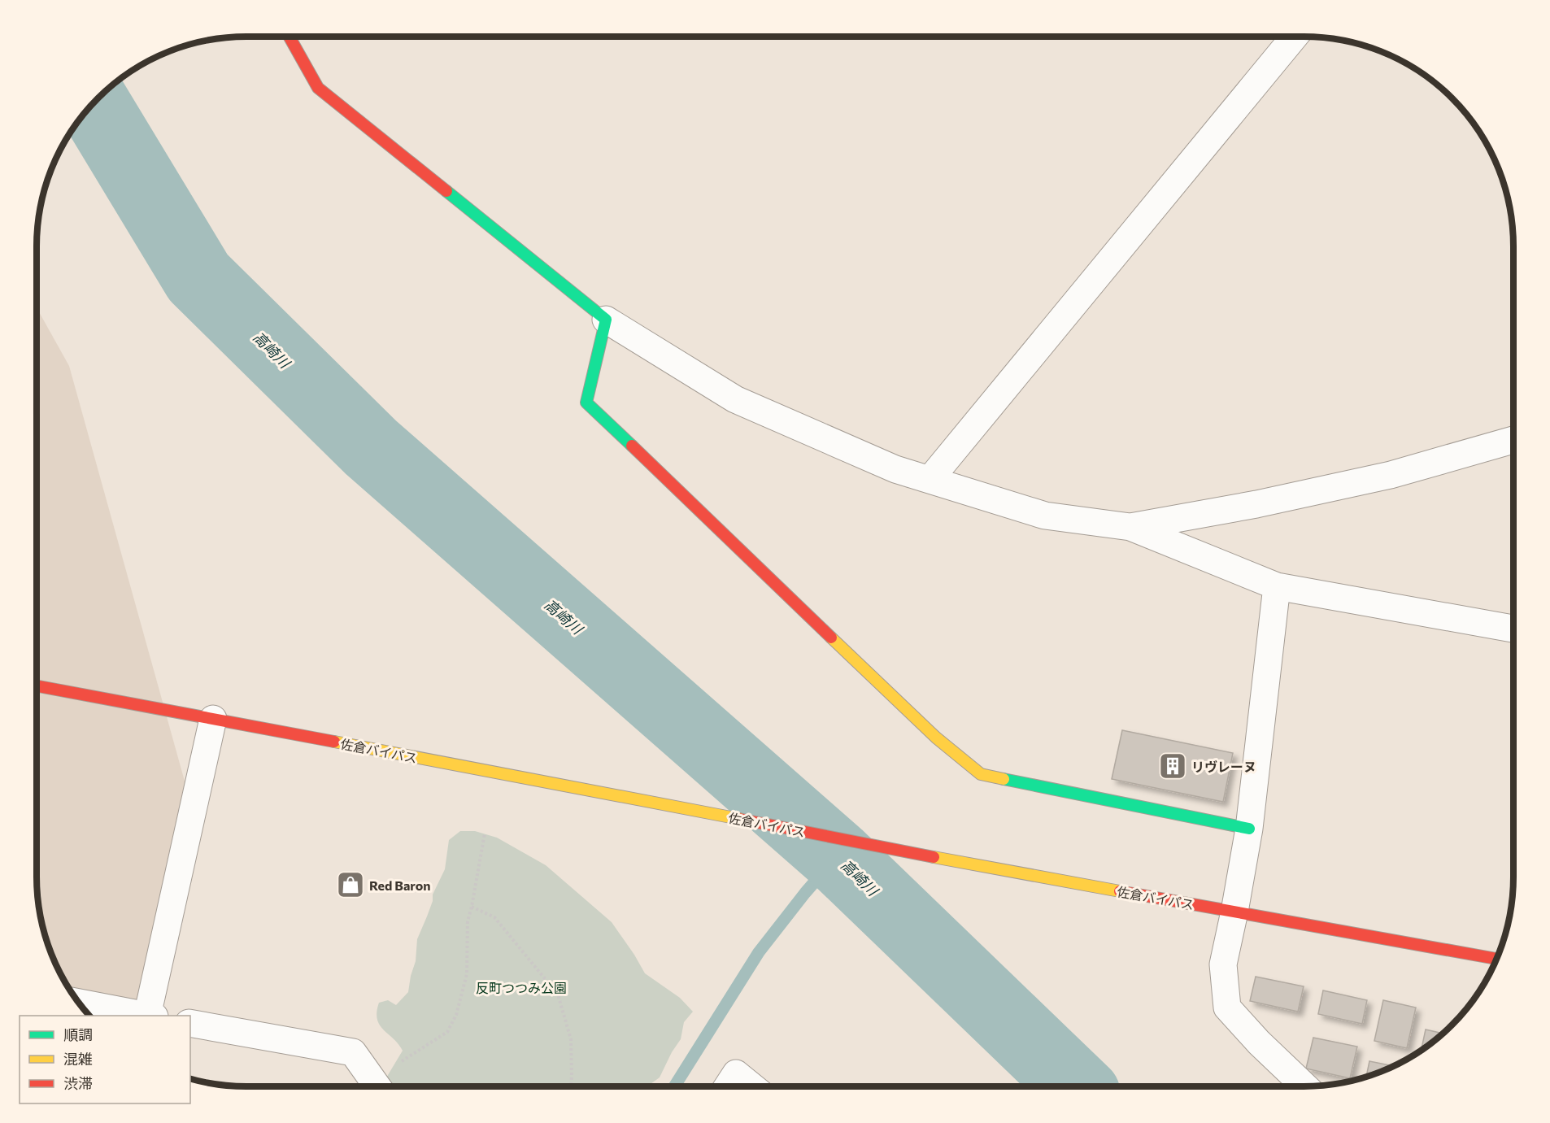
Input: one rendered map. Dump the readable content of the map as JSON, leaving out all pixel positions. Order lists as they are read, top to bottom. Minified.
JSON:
{"streets":{"main road":["佐倉バイパス"]},"water":["高崎川"],"parks":["反町つつみ公園"],"places":{"building":["リヴレーヌ"],"shop":["Red Baron"]},"legend":["順調","混雑","渋滞"]}
